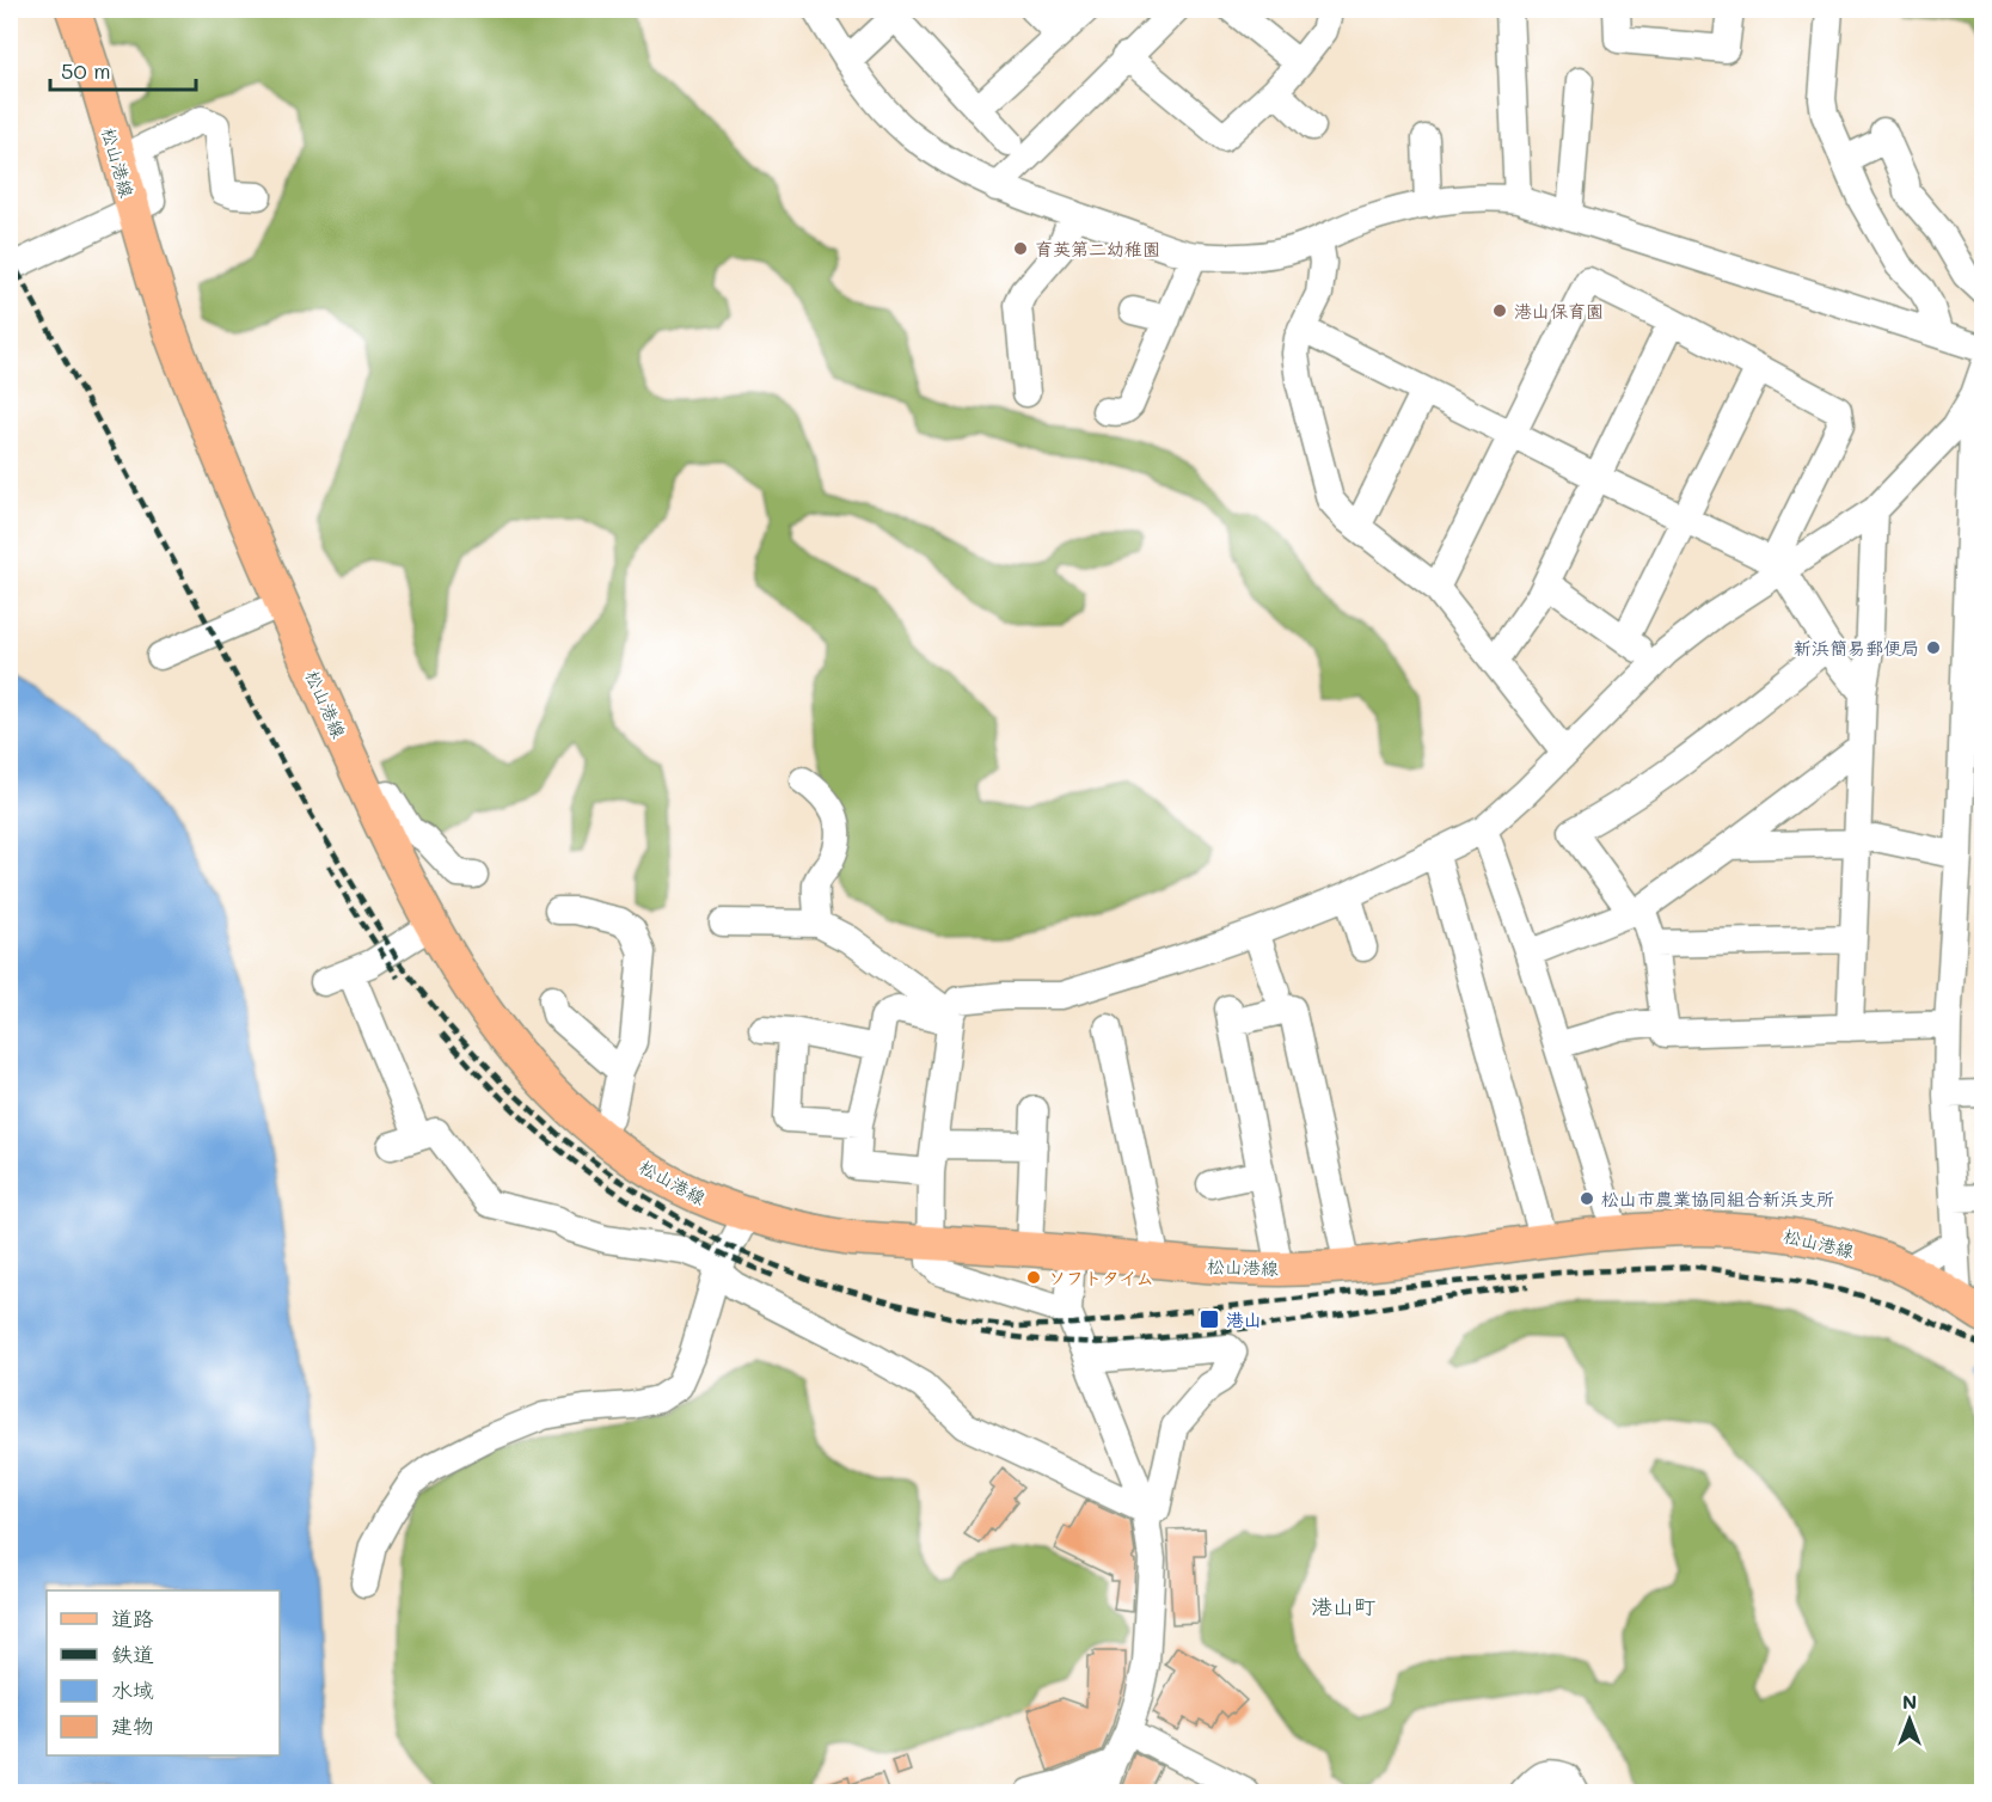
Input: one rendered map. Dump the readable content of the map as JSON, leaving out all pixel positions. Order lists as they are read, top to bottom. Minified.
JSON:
{"streets":{"main road":["松山港線"]},"districts":["港山町"],"places":{"other":["育英第二幼稚園","港山保育園","新浜簡易郵便局","松山市農業協同組合新浜支所","ソフトタイム"],"transit":["港山"]},"legend":["道路","鉄道","水域","建物"],"scale_bar":"50 m","north":"top"}
